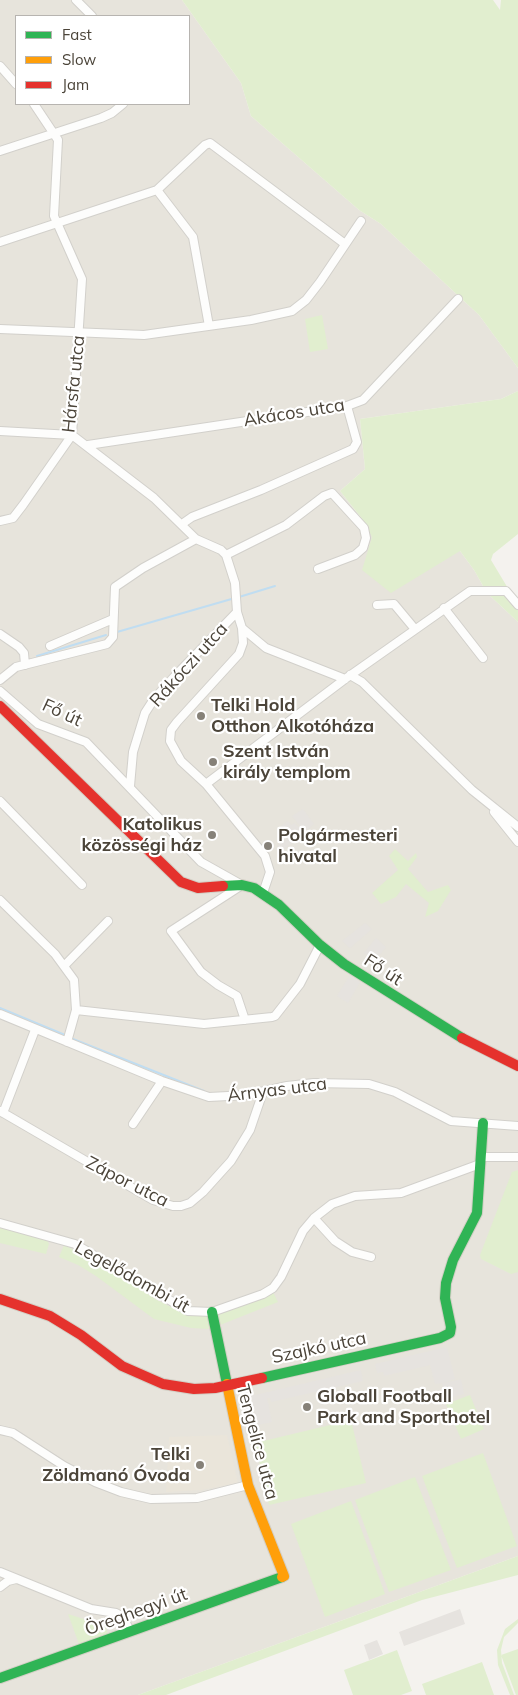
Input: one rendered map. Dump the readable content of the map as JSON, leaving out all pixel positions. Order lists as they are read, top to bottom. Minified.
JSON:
{"streets":{"street":["Hársfa utca","Akácos utca","Rákóczi utca","Fő út","Árnyas utca","Zápor utca","Legelődombi út","Szajkó utca","Tengelice utca","Öreghegyi út"]},"crossings":[["Rákóczi utca","Fő út"],["Árnyas utca","Zápor utca"],["Árnyas utca","Szajkó utca"],["Legelődombi út","Szajkó utca"],["Legelődombi út","Tengelice utca"],["Szajkó utca","Tengelice utca"],["Tengelice utca","Öreghegyi út"]],"places":["Telki Hold Otthon Alkotóháza","Szent István király templom","Katolikus közösségi ház","Polgármesteri hivatal","Globall Football Park and Sporthotel","Telki Zöldmanó Óvoda"],"legend":["Fast","Slow","Jam"]}
